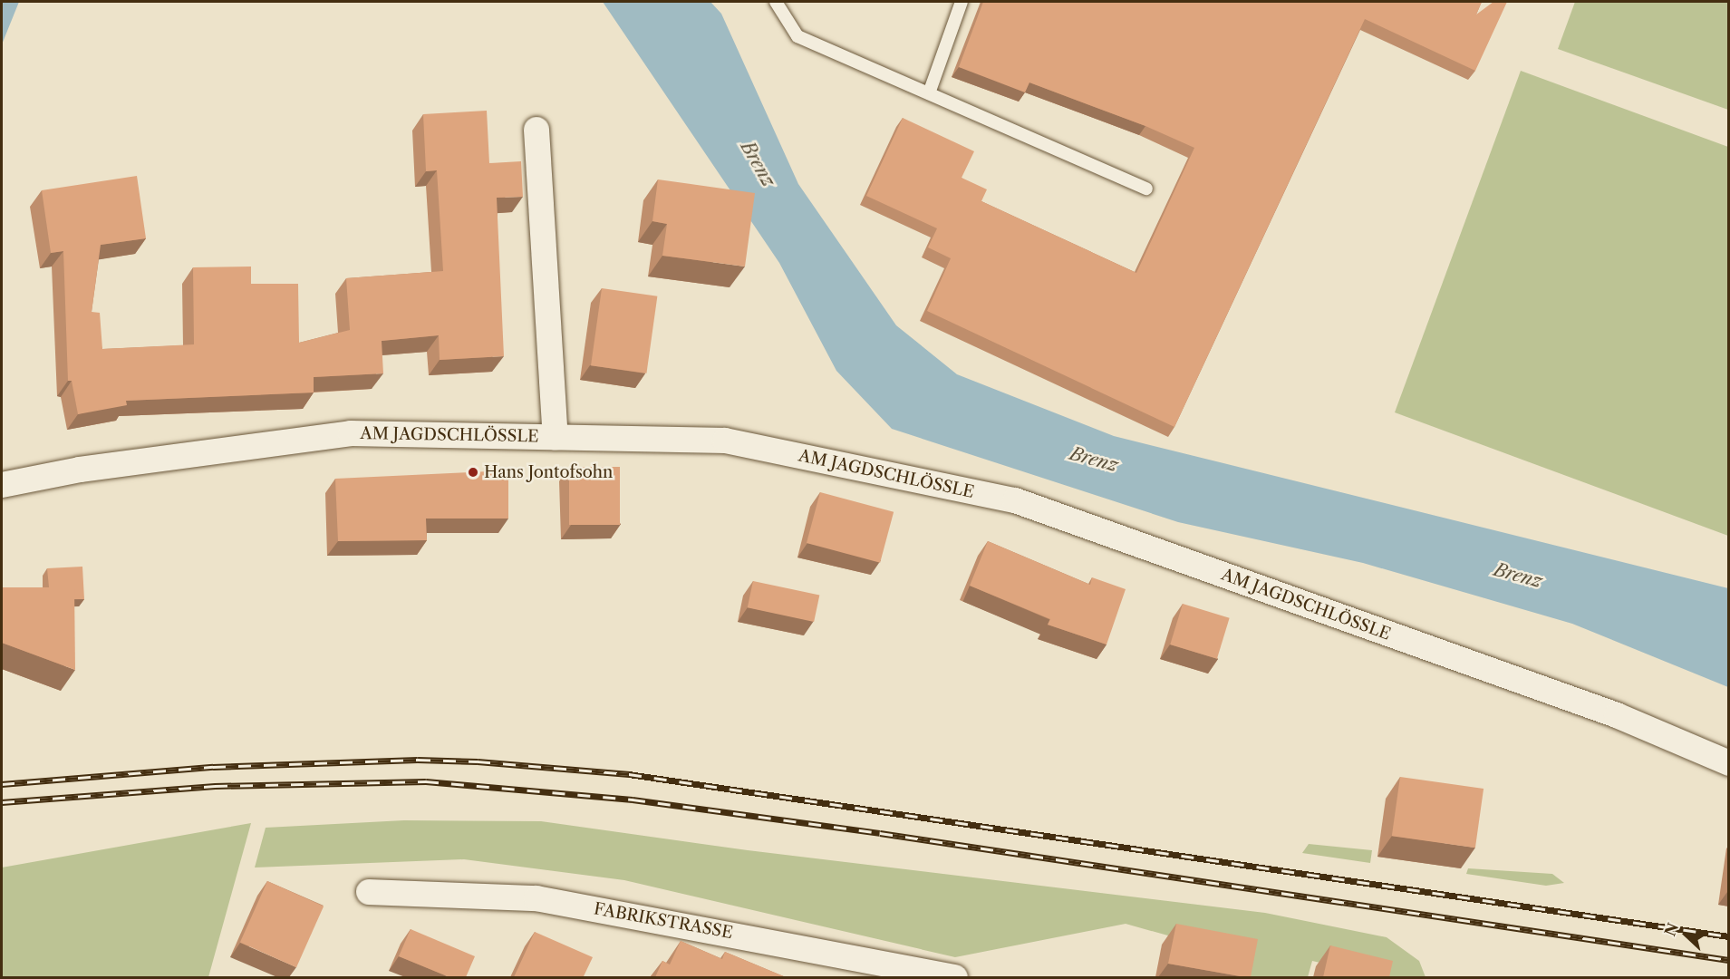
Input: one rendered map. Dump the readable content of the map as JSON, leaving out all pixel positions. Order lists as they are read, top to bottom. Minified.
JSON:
{"streets":{"street":["AM JAGDSCHLÖSSLE","FABRIKSTRASSE"]},"water":["Brenz"],"places":["Hans Jontofsohn"],"north":"left"}
